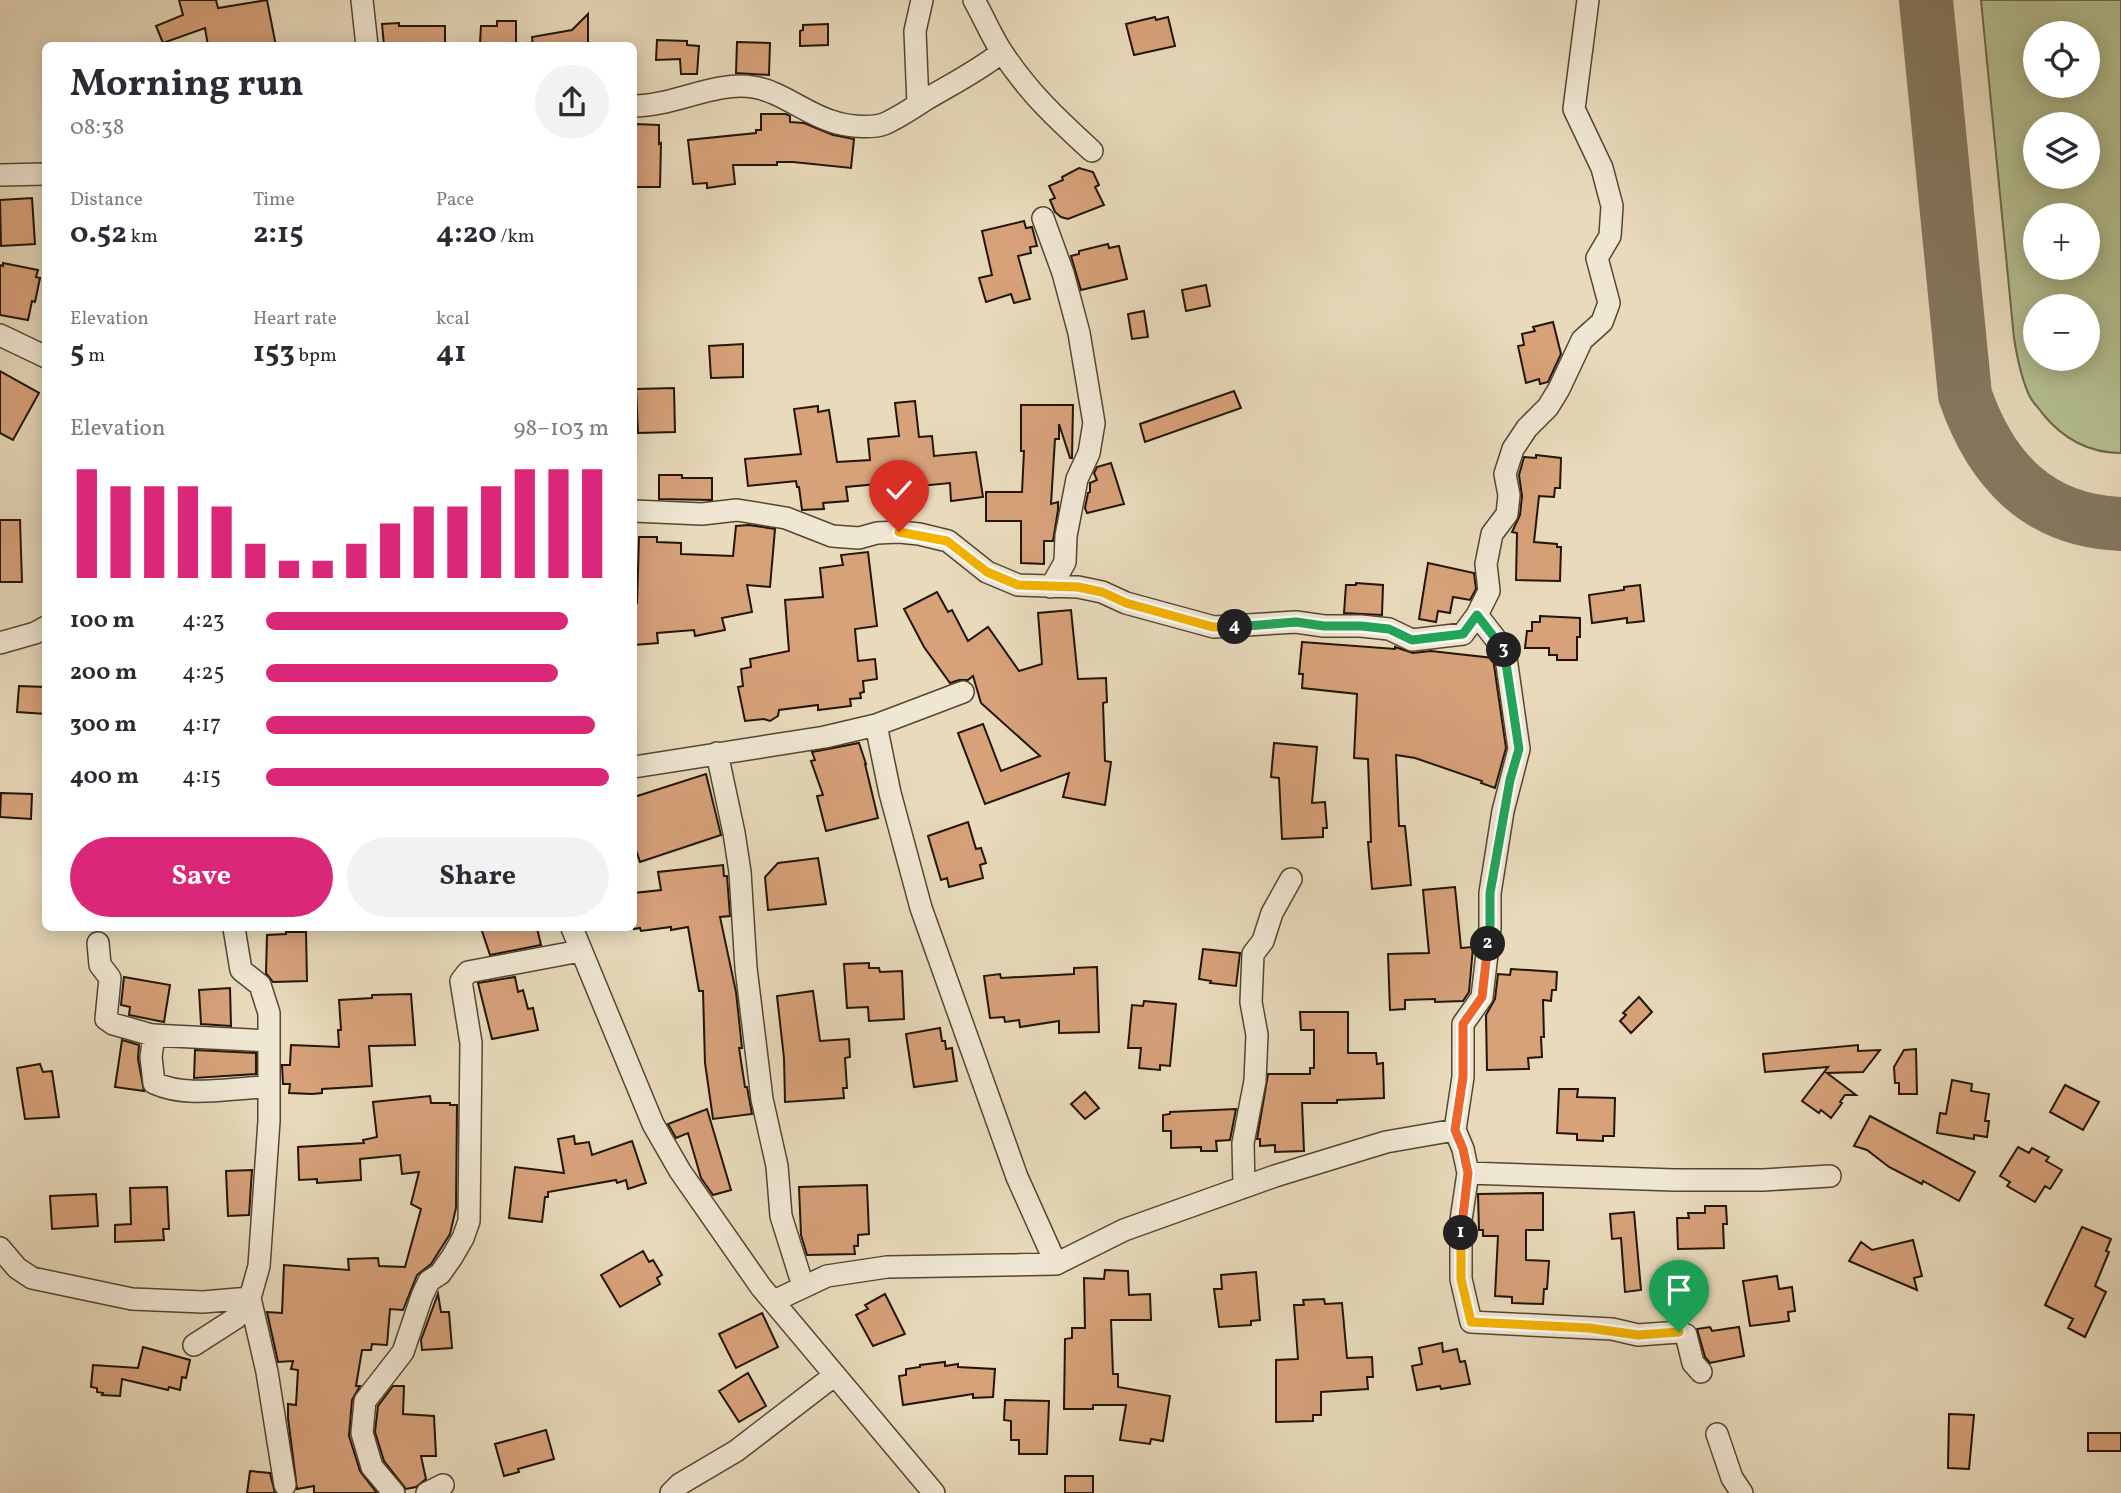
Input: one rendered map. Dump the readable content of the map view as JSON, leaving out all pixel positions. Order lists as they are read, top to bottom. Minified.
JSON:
{"page":{"map_buttons":["+","−"],"heading":["Morning run","08:38"],"stats":[["Distance","0.52 km"],["Time","2:15"],["Pace","4:20 /km"],["Elevation","5 m"],["Heart rate","153 bpm"],["kcal","41"]],"chart":["Elevation","98–103 m"],"list":[{"name":"100 m","note":"4:23"},{"name":"200 m","note":"4:25"},{"name":"300 m","note":"4:17"},{"name":"400 m","note":"4:15"}],"pins":["4","3","2","1"],"buttons":["Save","Share"]}}
